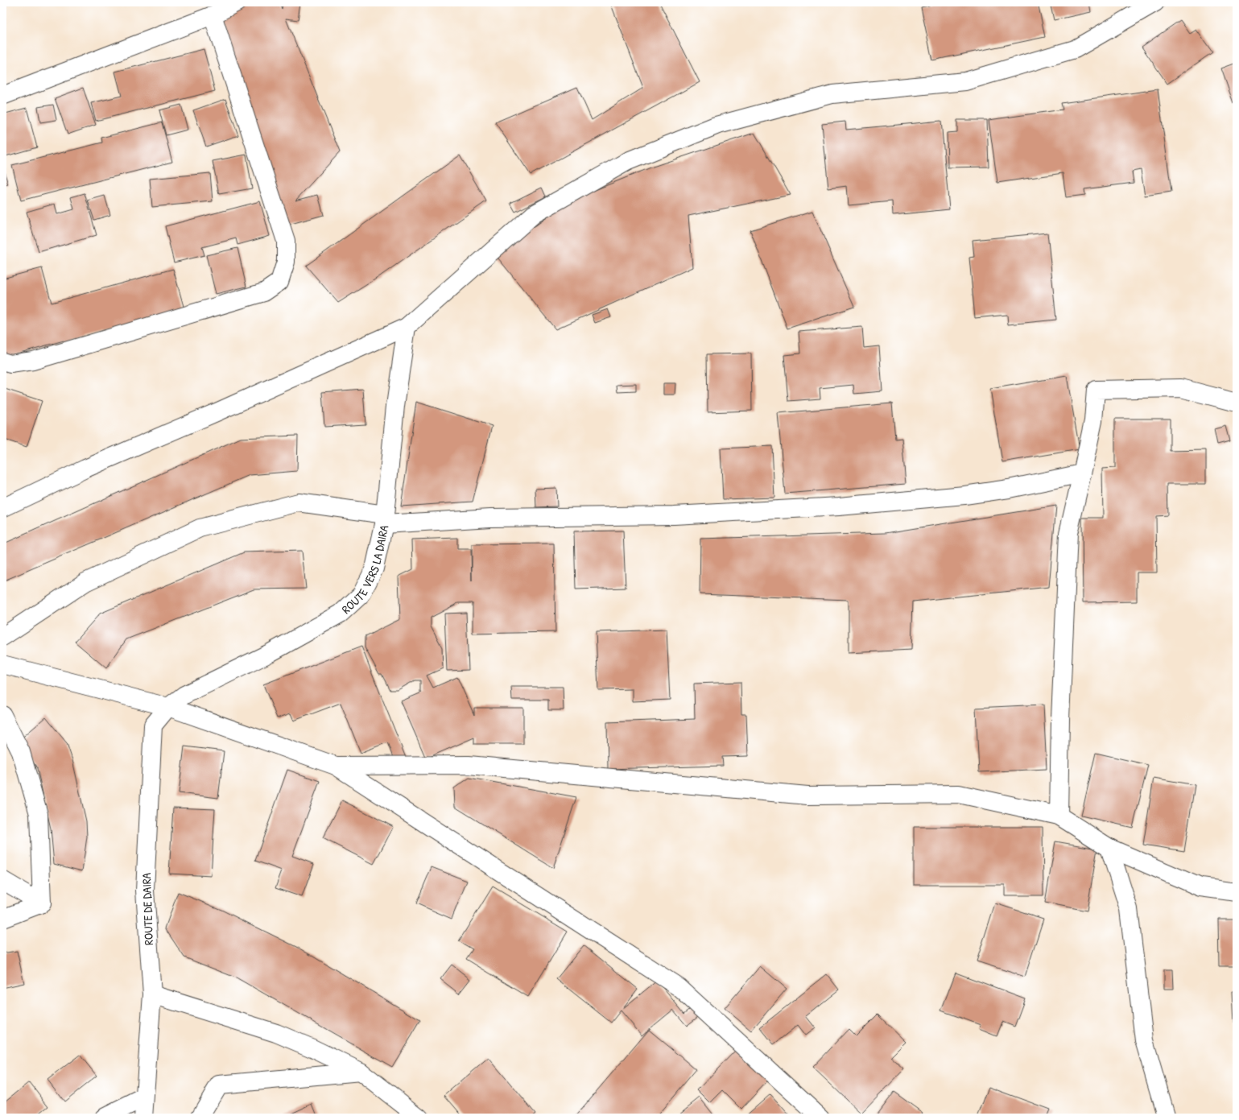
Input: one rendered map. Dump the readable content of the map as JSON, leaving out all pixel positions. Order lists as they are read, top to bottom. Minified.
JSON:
{"streets":{"street":["ROUTE VERS LA DAIRA","ROUTE DE DAIRA"]}}
